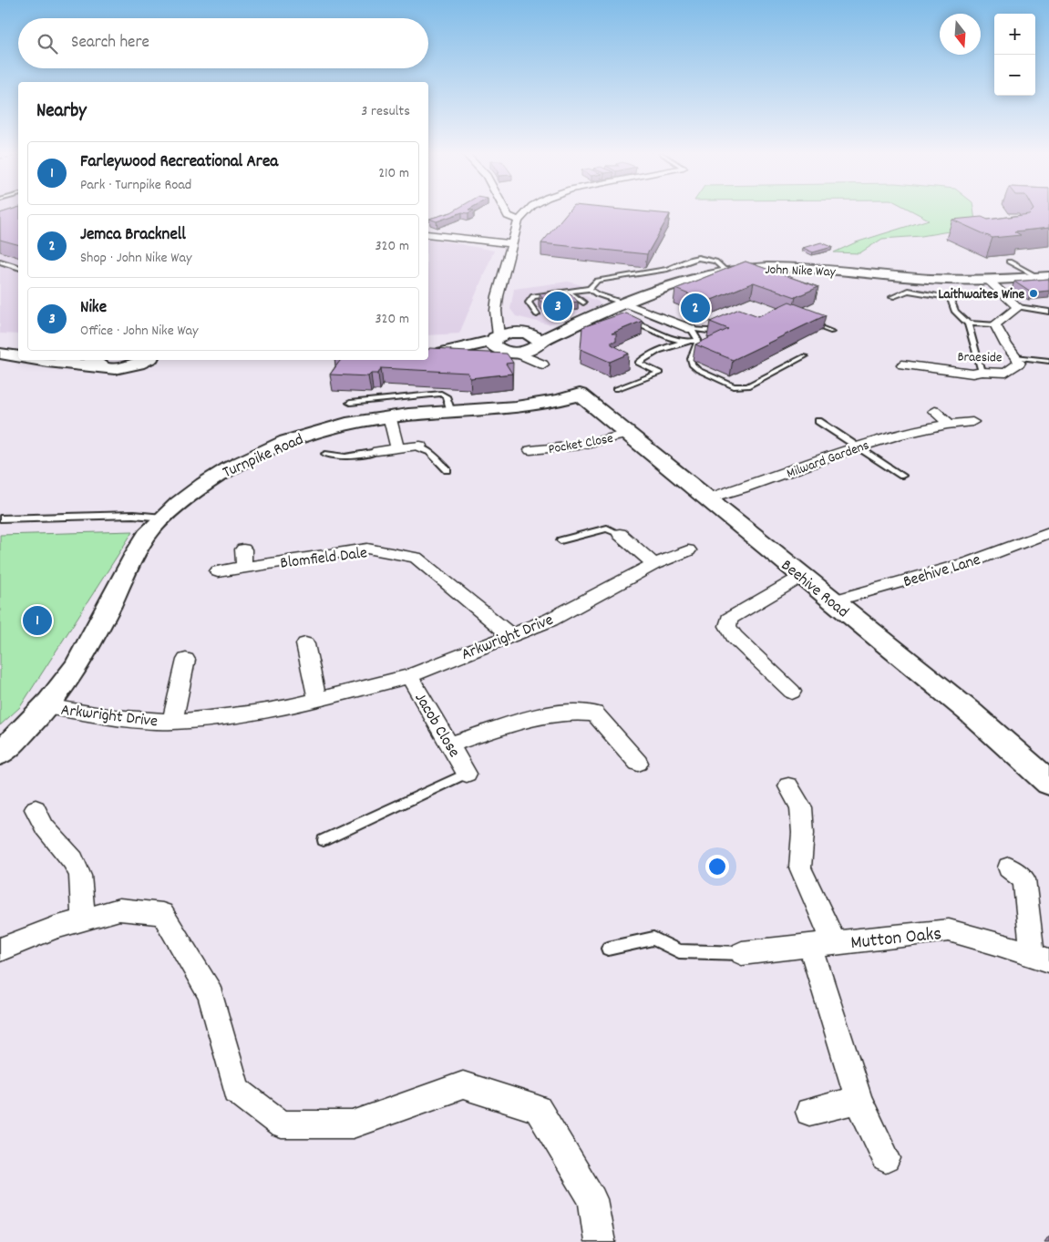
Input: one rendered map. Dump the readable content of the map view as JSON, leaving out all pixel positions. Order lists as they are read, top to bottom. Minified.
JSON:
{"streets":{"street":["John Nike Way","Braeside","Pocket Close","Turnpike Road","Milward Gardens","Blomfield Dale","Beehive Lane","Beehive Road","Arkwright Drive","Jacob Close","Mutton Oaks"]},"crossings":[["Pocket Close","Beehive Road"],["Turnpike Road","Beehive Road"],["Turnpike Road","Arkwright Drive"],["Milward Gardens","Beehive Road"],["Blomfield Dale","Arkwright Drive"],["Beehive Lane","Beehive Road"],["Arkwright Drive","Jacob Close"]],"places":["Laithwaites Wine"],"north":"bottom","page":{"map_buttons":["+","−"],"search":"Search here","heading":["Nearby","3 results"],"list":[{"mark":"1","name":"Farleywood Recreational Area","note":"Park · Turnpike Road","value":"210 m"},{"mark":"2","name":"Jemca Bracknell","note":"Shop · John Nike Way","value":"320 m"},{"mark":"3","name":"Nike","note":"Office · John Nike Way","value":"320 m"}],"pins":["3","2","1"]}}
